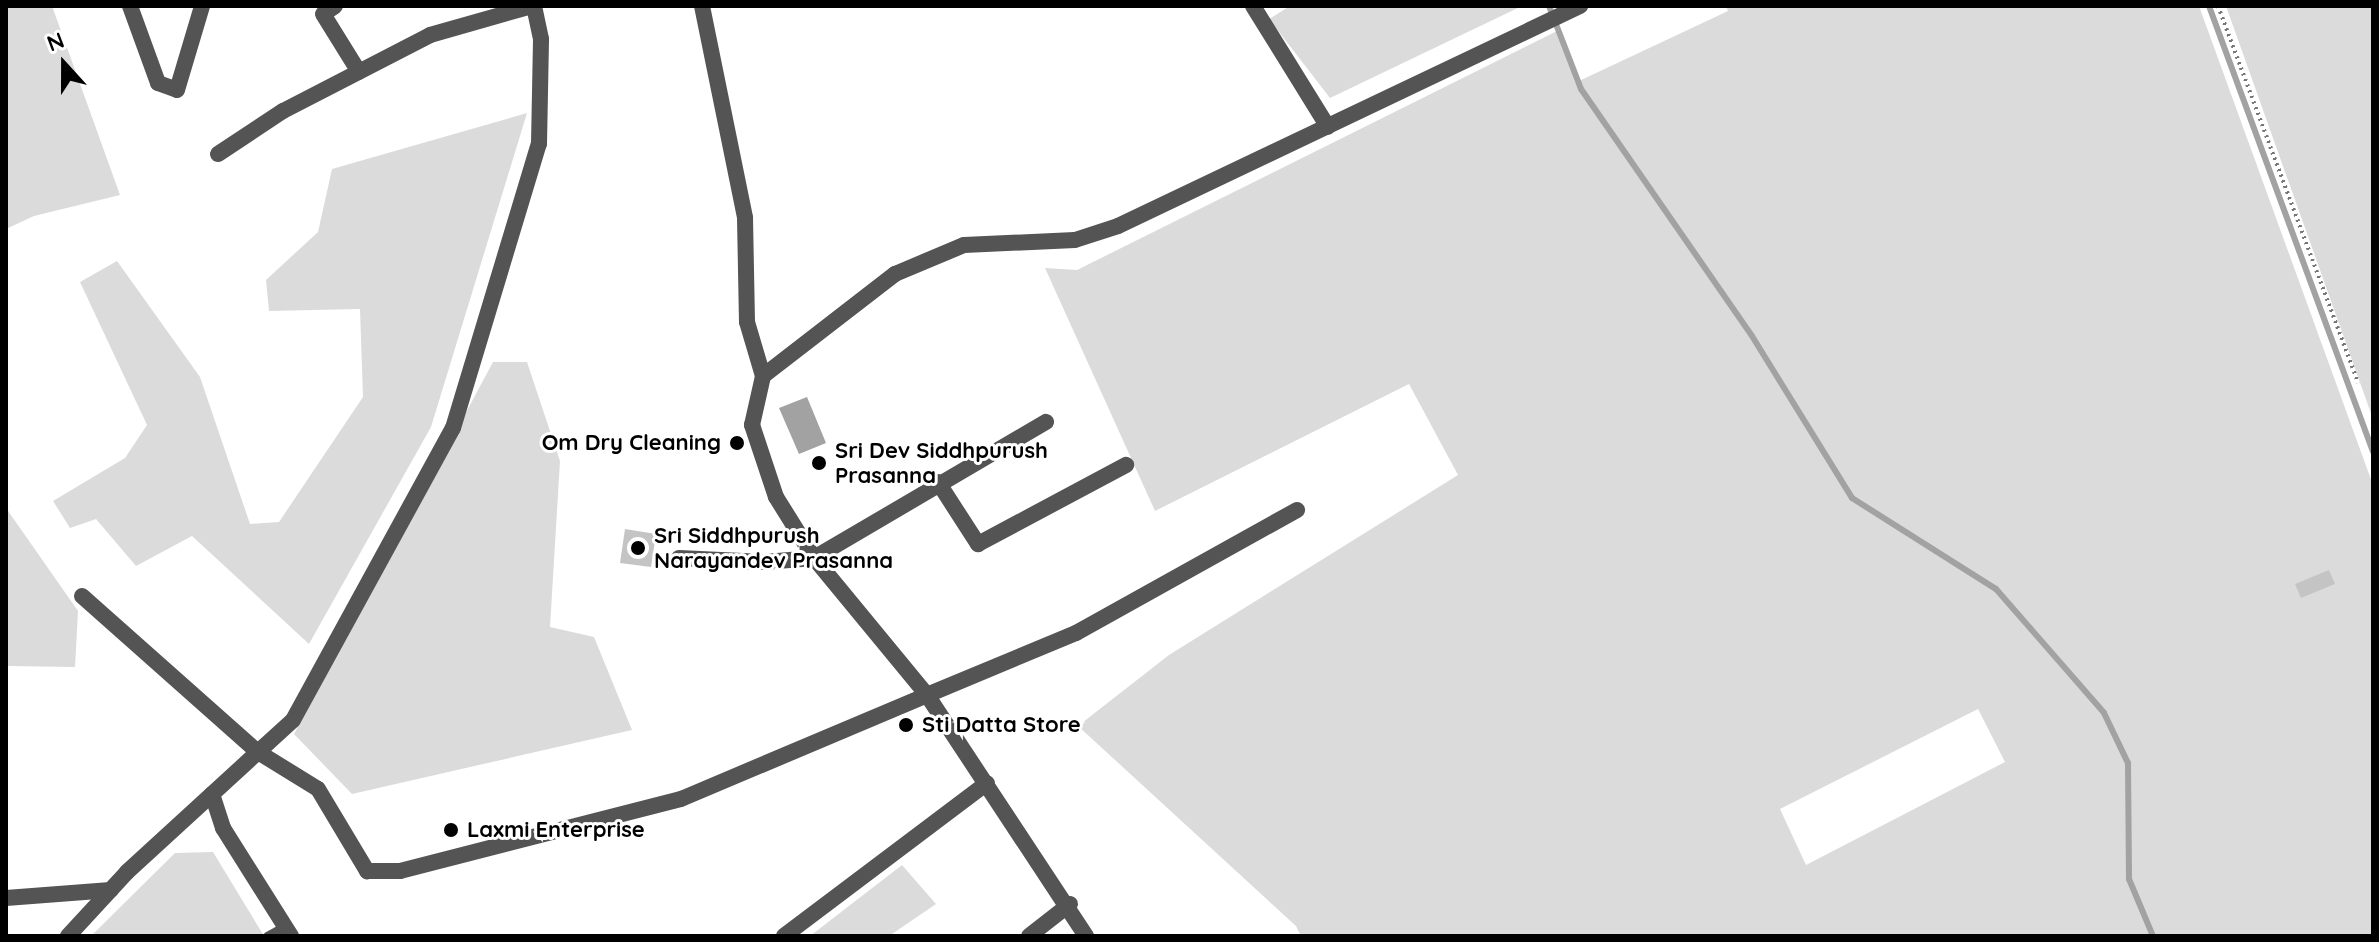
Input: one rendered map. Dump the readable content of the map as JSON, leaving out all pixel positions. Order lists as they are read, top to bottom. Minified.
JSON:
{"places":["Om Dry Cleaning","Sri Dev Siddhpurush Prasanna","Sri Siddhpurush Narayandev Prasanna","Sti Datta Store","Laxmi Enterprise"],"north":"top"}
